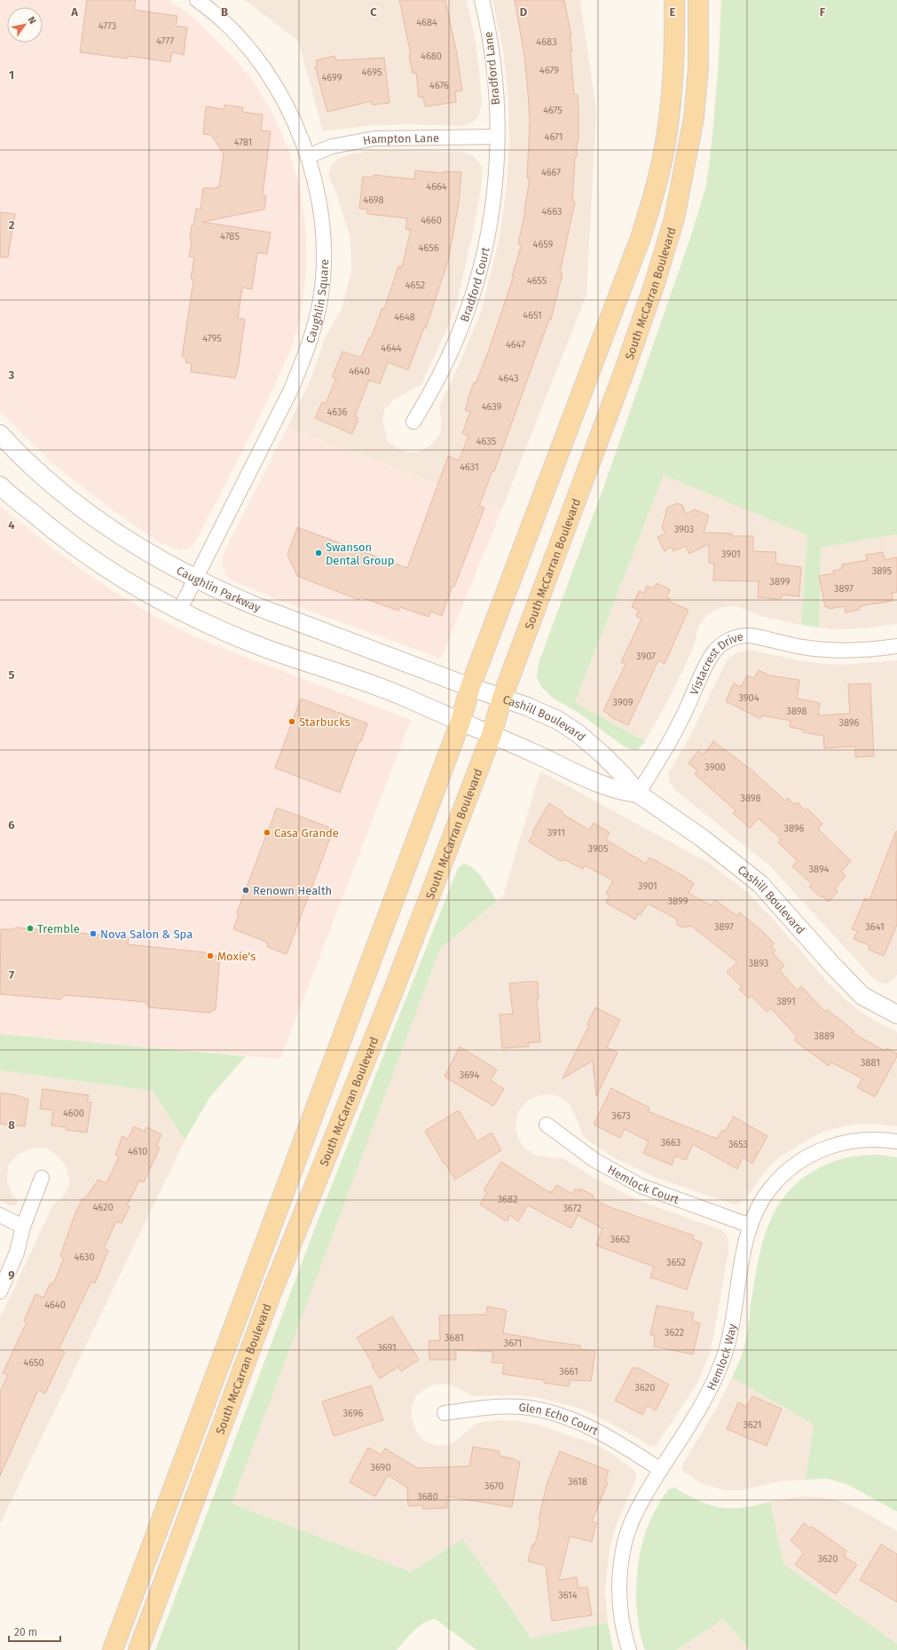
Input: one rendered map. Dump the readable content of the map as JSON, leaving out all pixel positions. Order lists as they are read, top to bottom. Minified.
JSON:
{"streets":{"main road":["South McCarran Boulevard"],"street":["Bradford Lane","Hampton Lane","Bradford Court","Caughlin Square","Caughlin Parkway","Vistacrest Drive","Cashill Boulevard","Hemlock Court","Hemlock Way","Glen Echo Court"]},"crossings":[["Bradford Lane","Hampton Lane"],["Bradford Lane","Bradford Court"],["Hampton Lane","Bradford Court"],["Hampton Lane","Caughlin Square"],["South McCarran Boulevard","Caughlin Parkway"],["South McCarran Boulevard","Cashill Boulevard"],["Caughlin Square","Caughlin Parkway"],["Caughlin Parkway","Cashill Boulevard"],["Vistacrest Drive","Cashill Boulevard"],["Hemlock Court","Hemlock Way"],["Hemlock Way","Glen Echo Court"]],"places":["Swanson Dental Group","Starbucks","Casa Grande","Renown Health","Tremble","Nova Salon & Spa","Moxie's"],"house_numbers":["4684","4773","4777","4683","4680","4679","4695","4699","4676","4675","4671","4781","4667","4664","4698","4663","4660","4785","4659","4656","4655","4652","4651","4648","4795","4647","4644","4640","4643","4639","4636","4635","4631","3903","3901","3895","3899","3897","3907","3904","3909","3898","3896","3900","3898","3896","3911","3905","3894","3901","3899","3897","3641","3893","3891","3889","3881","3694","4600","3673","3663","3653","4610","3682","4620","3672","3662","4630","3652","4640","3622","3681","3671","3691","4650","3661","3620","3696","3621","3690","3618","3670","3680","3620","3614"],"scale_bar":"20 m","north":"top right","grid":{"columns":["A","B","C","D","E","F"],"rows":["1","2","3","4","5","6","7","8","9"]}}
